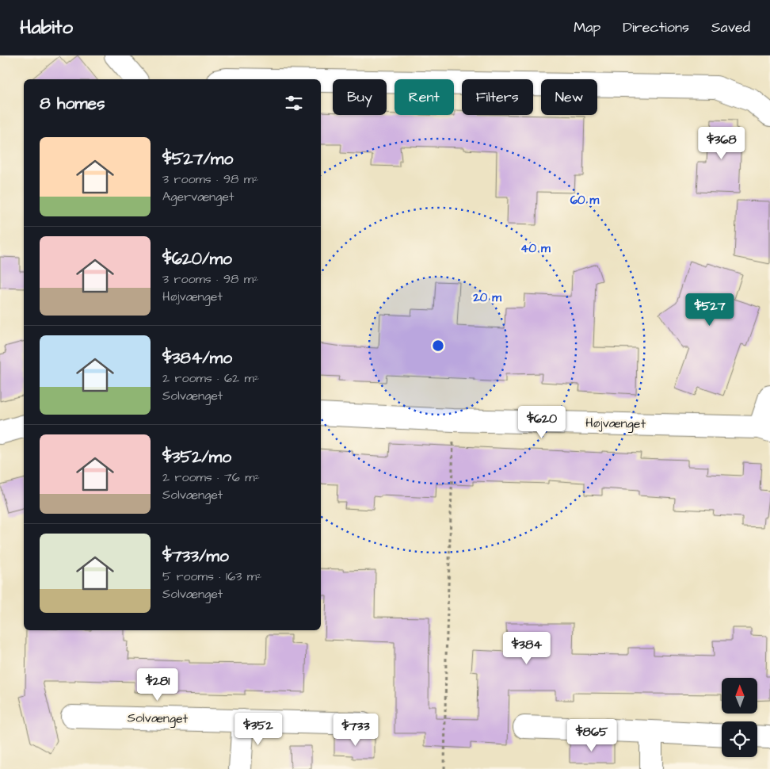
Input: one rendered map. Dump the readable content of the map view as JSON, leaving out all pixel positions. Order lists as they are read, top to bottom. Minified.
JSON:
{"streets":{"street":["Højvænget","Solvænget"]},"north":"top","page":{"header":"Habito","nav":["Map","Directions","Saved"],"chip":["Buy","Rent","Filters","New"],"heading":"8 homes","price":["$368","$527","$620","$384","$281","$352","$733","$865"],"list":[{"name":"$527/mo","note":"3 rooms · 98 m² · Agervænget"},{"name":"$620/mo","note":"3 rooms · 98 m² · Højvænget"},{"name":"$384/mo","note":"2 rooms · 62 m² · Solvænget"},{"name":"$352/mo","note":"2 rooms · 76 m² · Solvænget"},{"name":"$733/mo","note":"5 rooms · 163 m² · Solvænget"}]},"rings":["60 m","40 m","20 m"]}
